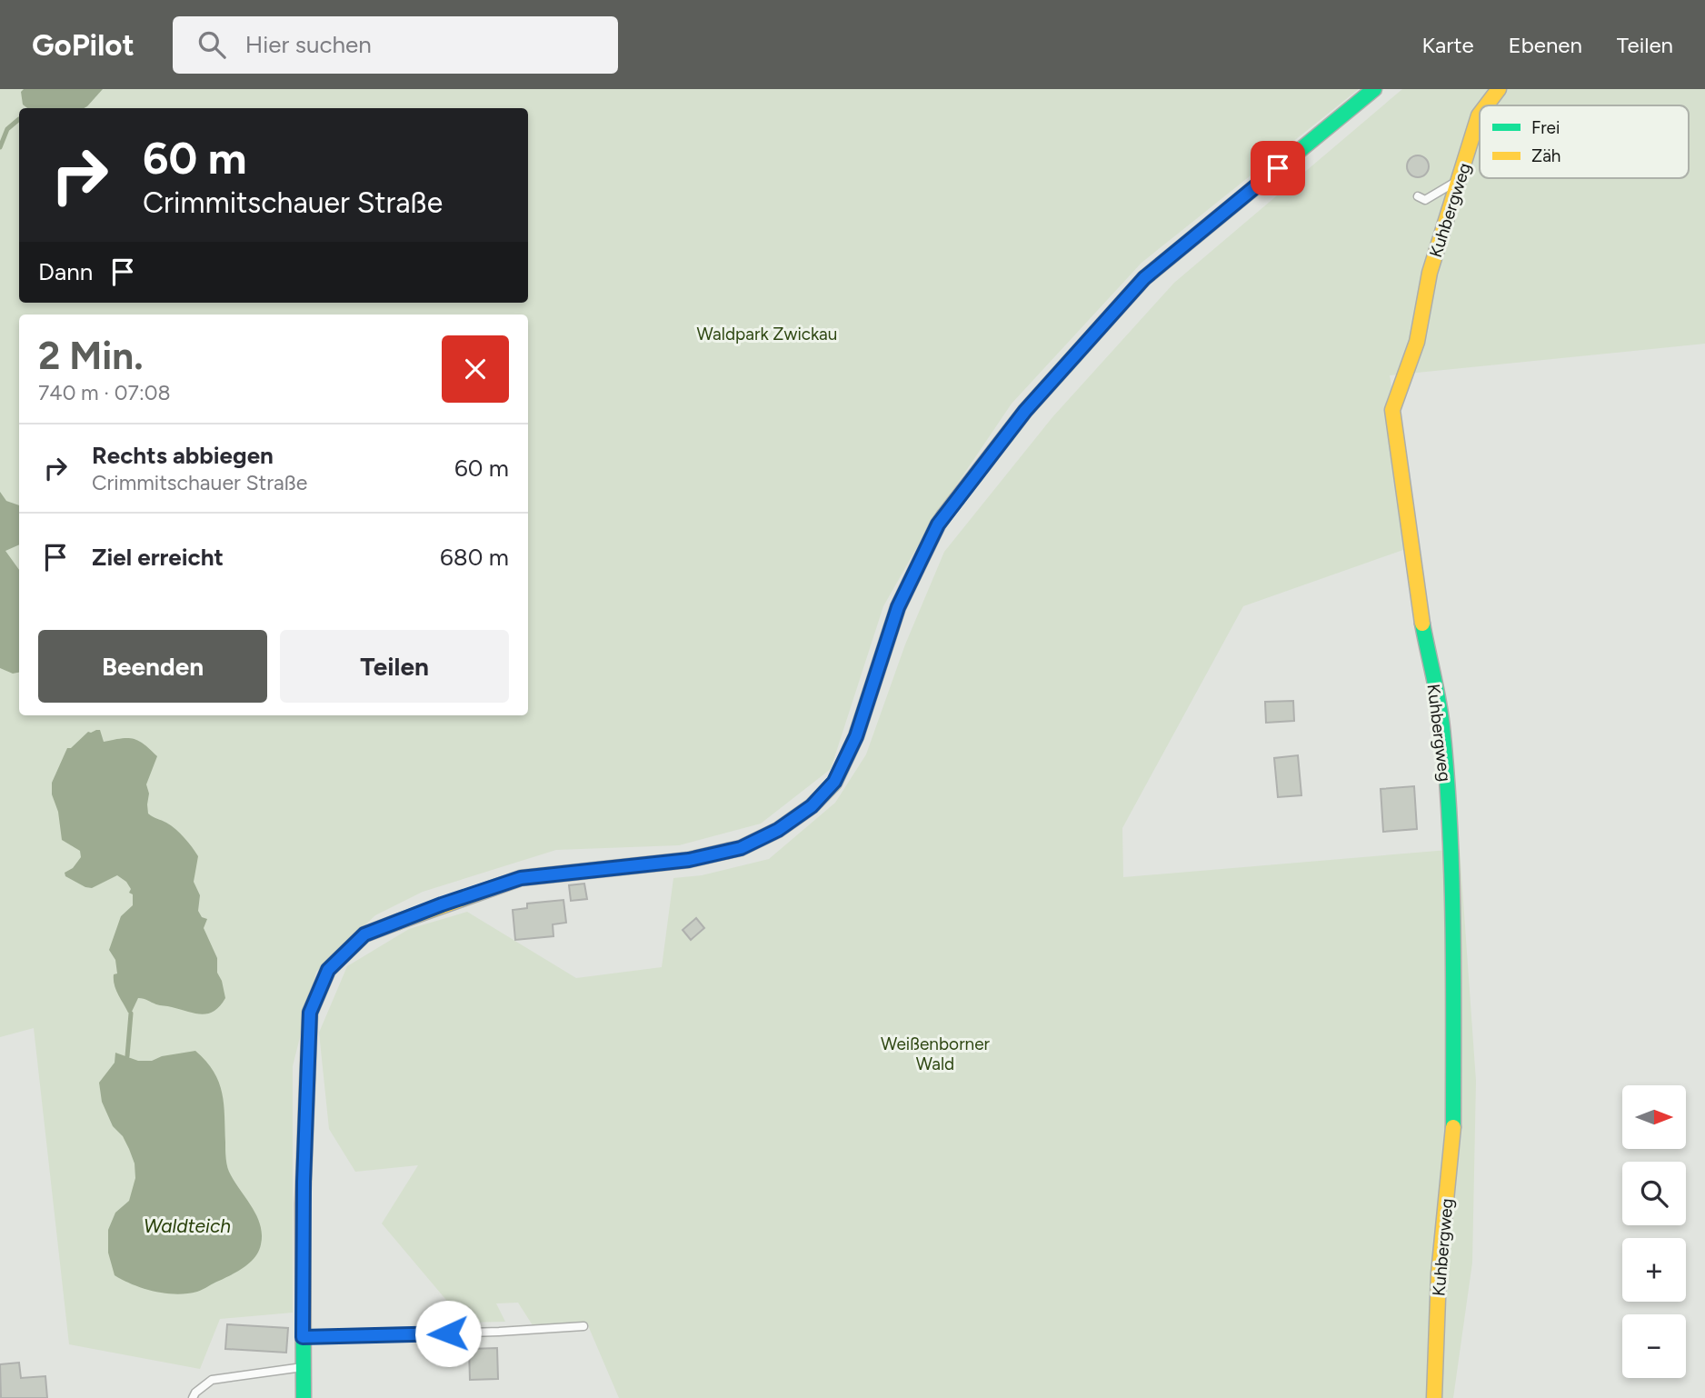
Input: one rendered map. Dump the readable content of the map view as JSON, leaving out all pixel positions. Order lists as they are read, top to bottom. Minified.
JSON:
{"streets":{"main road":["Kuhbergweg"]},"water":["Waldteich"],"parks":["Waldpark Zwickau","Weißenborner Wald"],"legend":["Frei","Zäh"],"north":"right","page":{"header":"GoPilot","search":"Hier suchen","nav":["Karte","Ebenen","Teilen"],"turn":["60 m","Crimmitschauer Straße"],"then":"Dann","heading":["2 Min.","740 m · 07:08"],"list":[{"name":"Rechts abbiegen","note":"Crimmitschauer Straße","value":"60 m"},{"name":"Ziel erreicht","value":"680 m"}],"buttons":["Beenden","Teilen"],"map_buttons":["+","−"]}}
